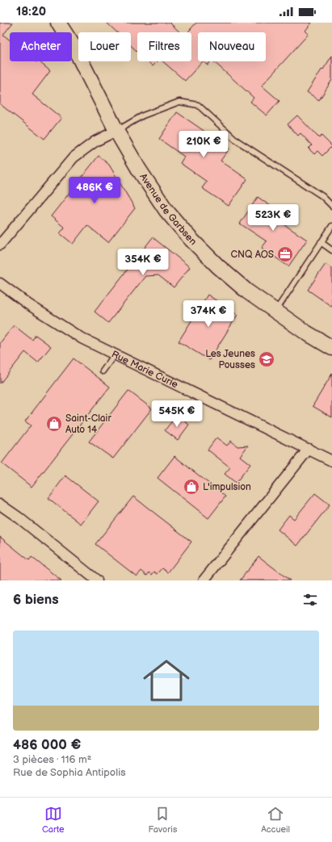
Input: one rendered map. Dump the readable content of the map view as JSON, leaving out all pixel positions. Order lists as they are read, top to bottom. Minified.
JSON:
{"streets":{"main road":["Avenue de Garbsen"],"street":["Rue Marie Curie"]},"places":{"office":["CNQ AOS"],"school or university":["Les Jeunes Pousses"],"shop":["Saint-Clair Auto 14","L'impulsion"]},"page":{"status":"18:20","chip":["Acheter","Louer","Filtres","Nouveau"],"price":["210K €","486K €","523K €","354K €","374K €","545K €"],"heading":"6 biens","list":[{"name":"486 000 €","note":"3 pièces · 116 m² · Rue de Sophia Antipolis"}],"tabs":["Carte","Favoris","Accueil"]}}
